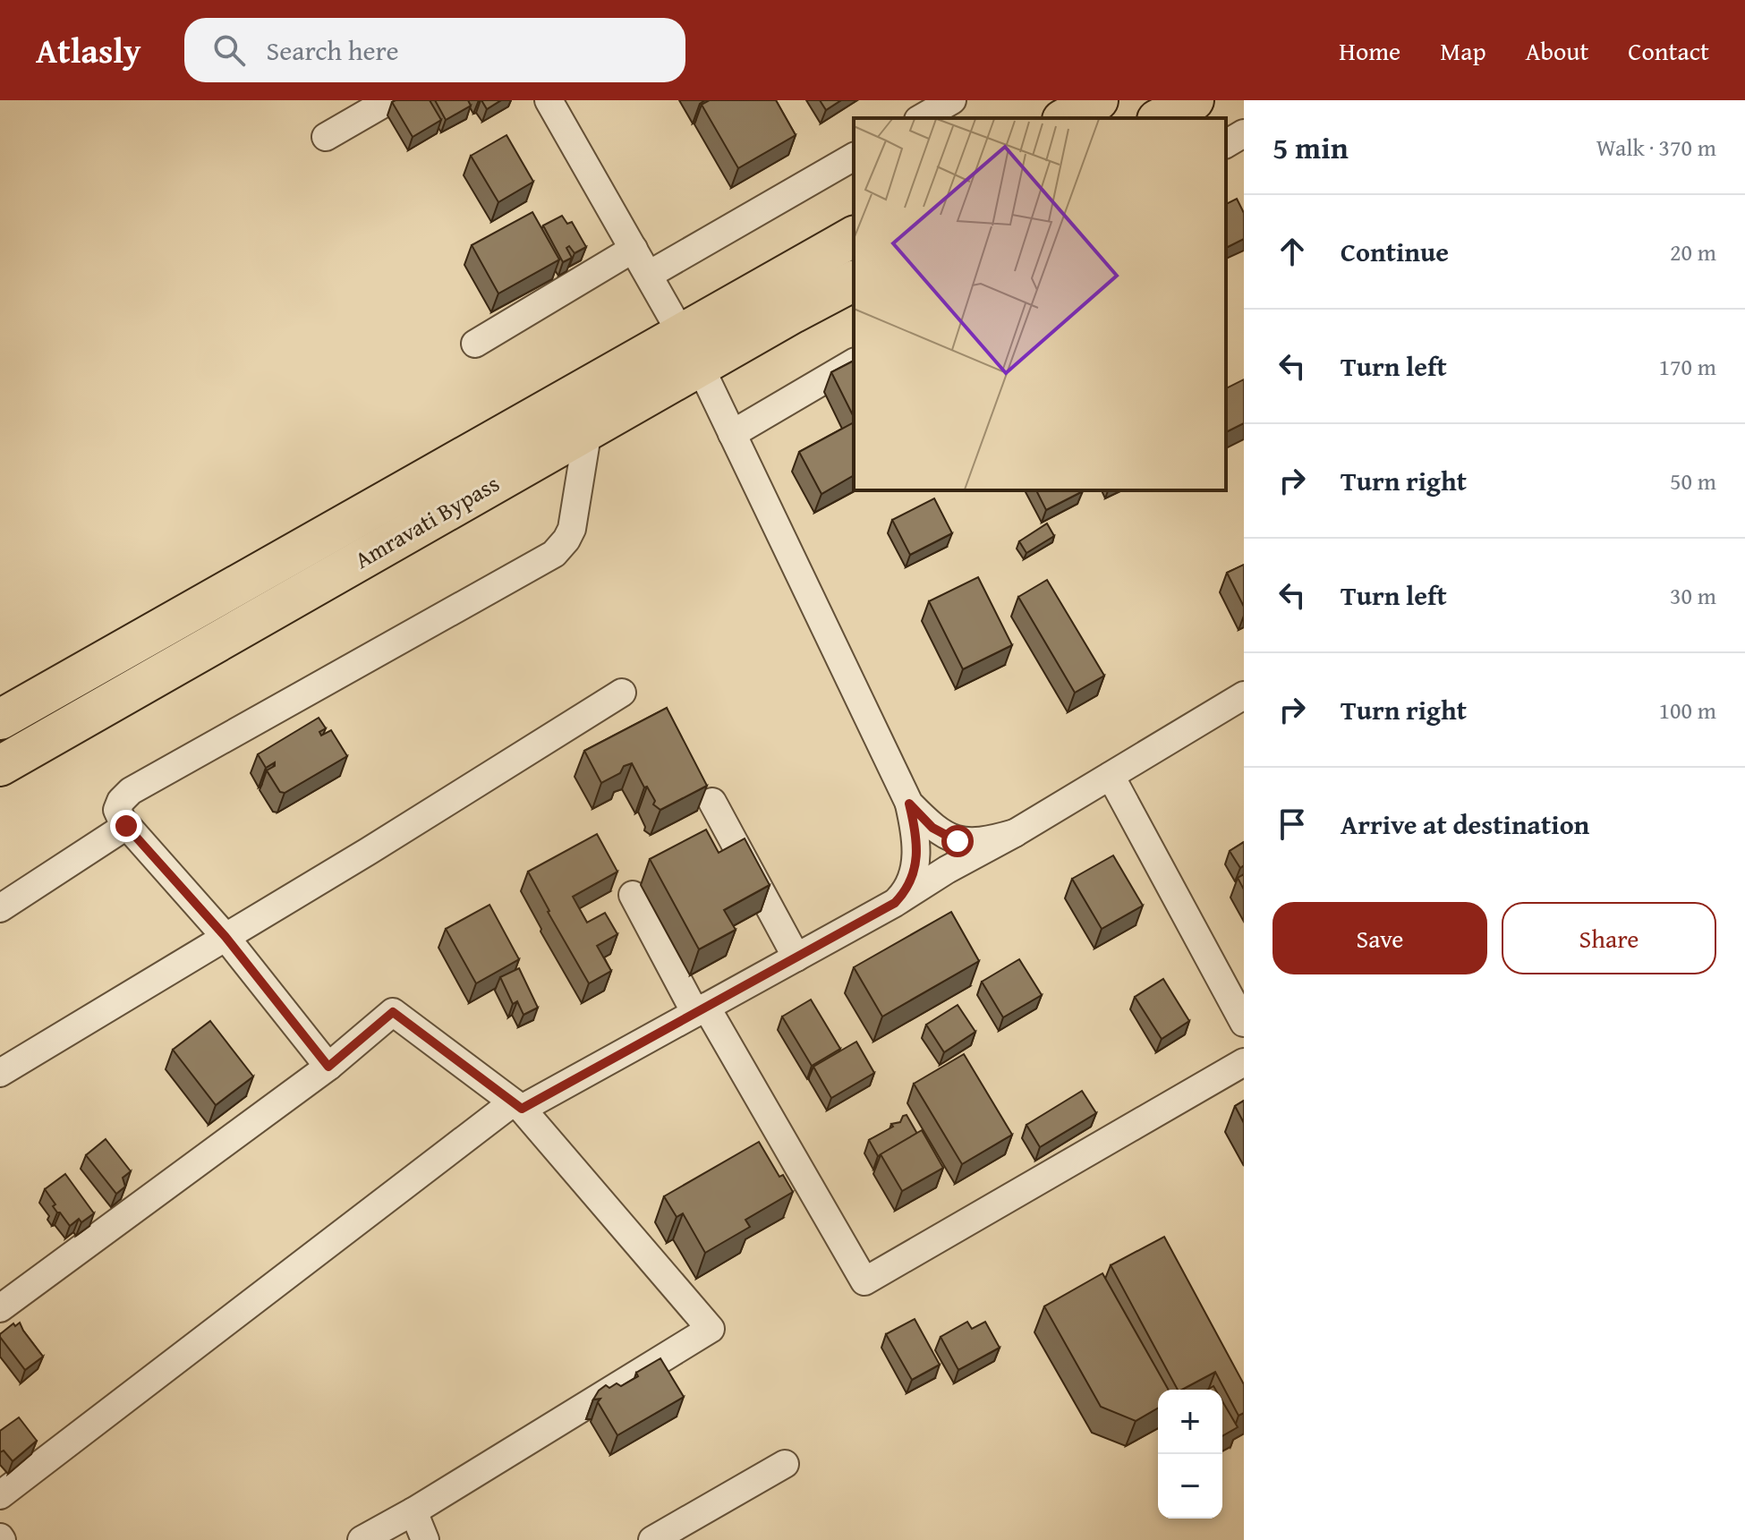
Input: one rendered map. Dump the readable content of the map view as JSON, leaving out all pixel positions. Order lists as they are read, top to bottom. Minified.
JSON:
{"streets":{"highway":["Amravati Bypass"]},"page":{"header":"Atlasly","search":"Search here","nav":["Home","Map","About","Contact"],"heading":["5 min","Walk · 370 m"],"list":[["Continue","20 m"],["Turn left","170 m"],["Turn right","50 m"],["Turn left","30 m"],["Turn right","100 m"],"Arrive at destination"],"buttons":["Save","Share"],"map_buttons":["+","−"]}}
